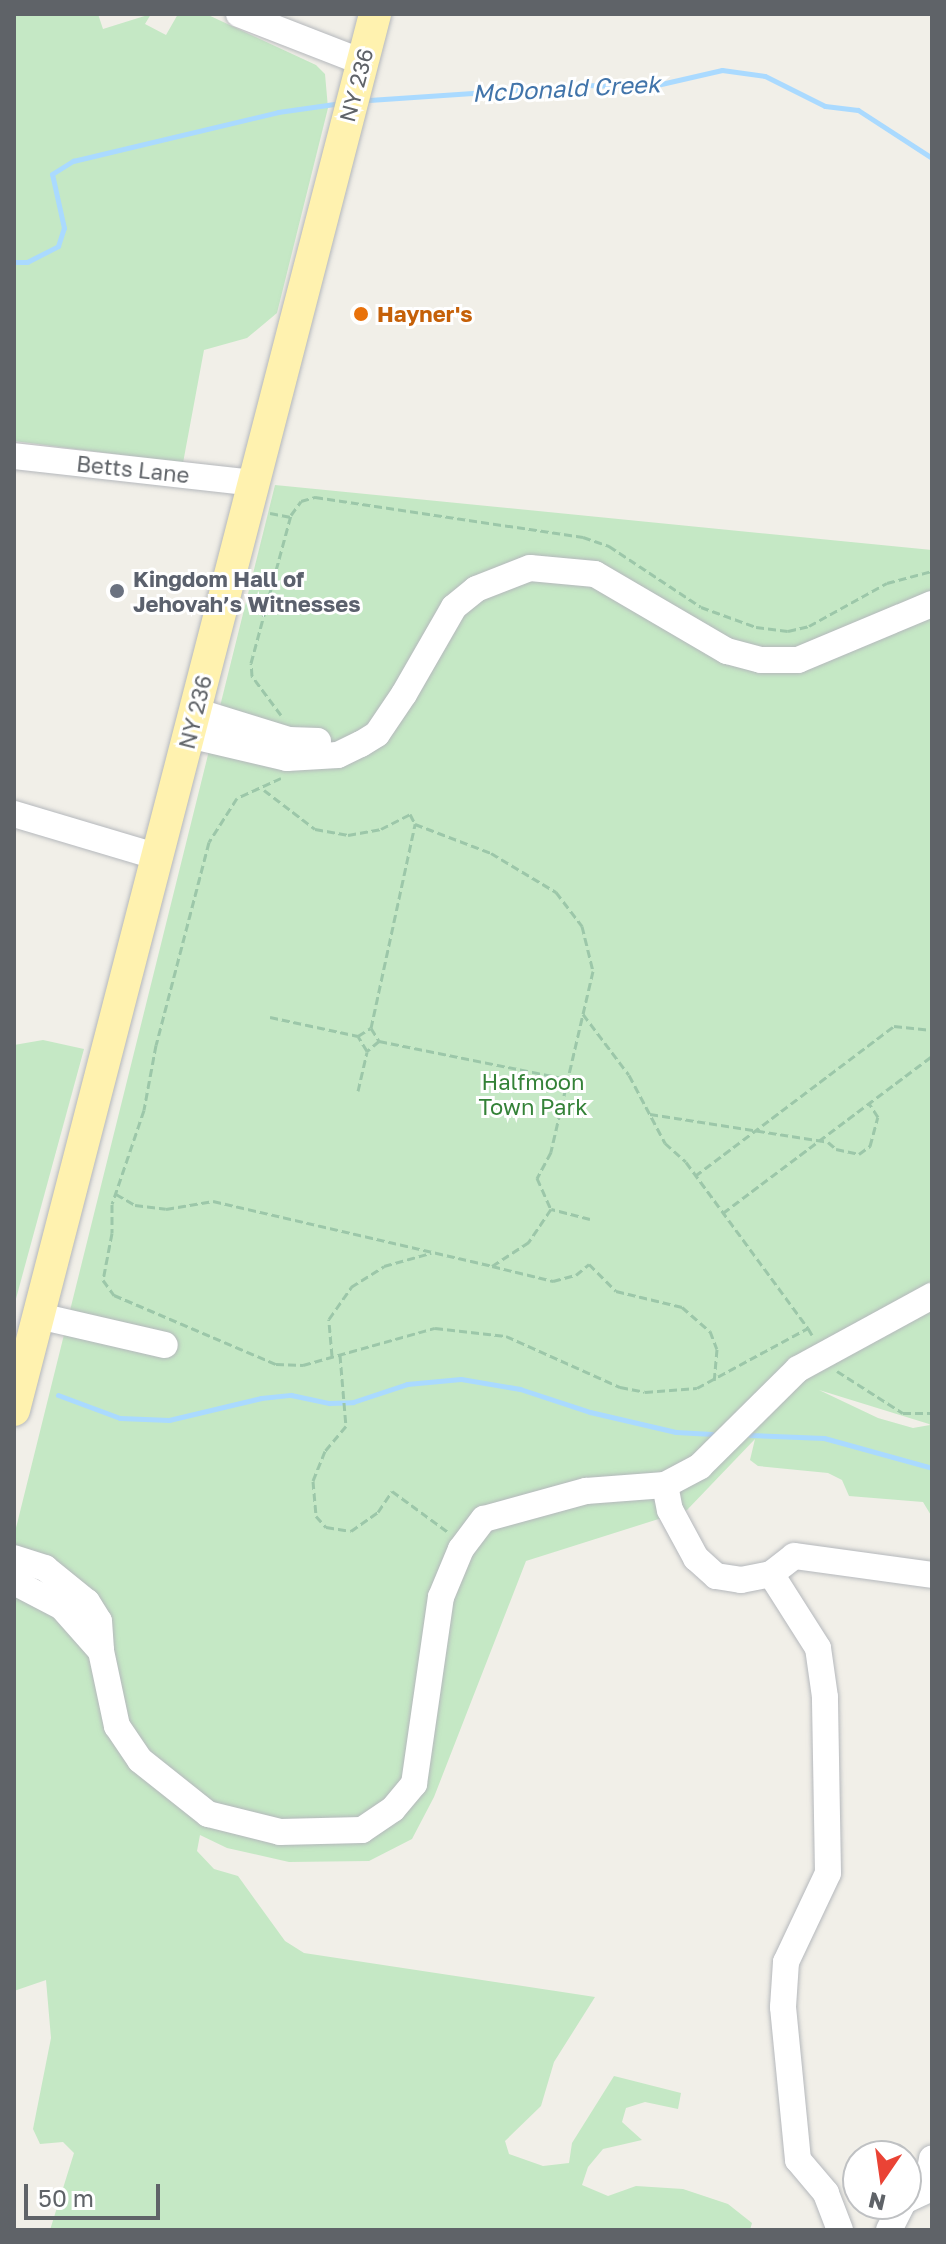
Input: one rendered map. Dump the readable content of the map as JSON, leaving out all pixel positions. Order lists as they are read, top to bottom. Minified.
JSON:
{"streets":{"main road":["NY 236"],"street":["Betts Lane"]},"crossings":[["NY 236","Betts Lane"]],"water":["McDonald Creek"],"parks":["Halfmoon Town Park"],"places":["Hayner's","Kingdom Hall of Jehovah’s Witnesses"],"scale_bar":"50 m","north":"bottom"}
